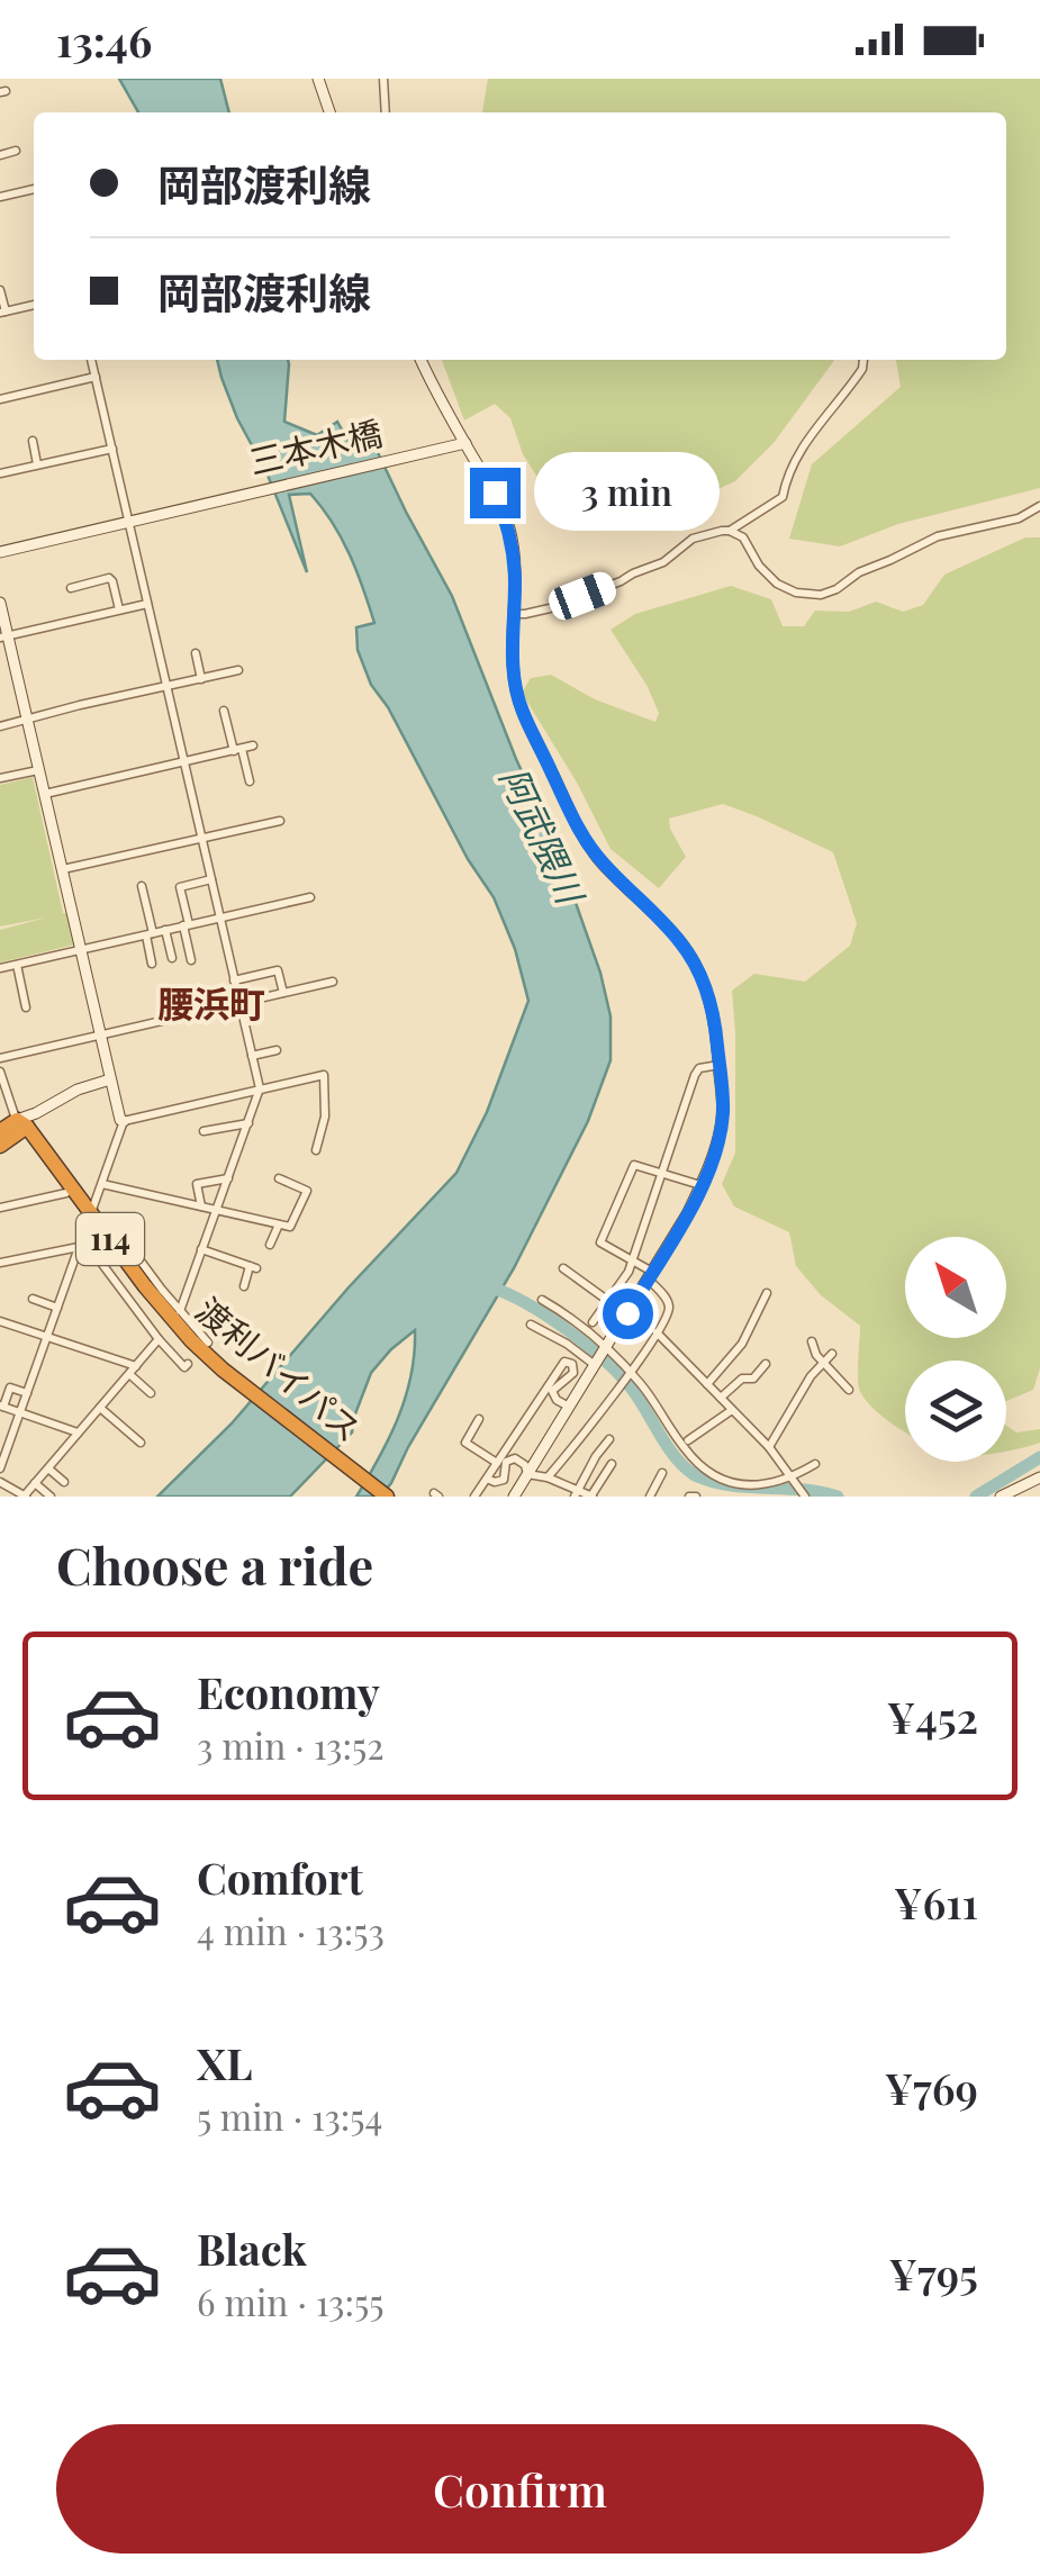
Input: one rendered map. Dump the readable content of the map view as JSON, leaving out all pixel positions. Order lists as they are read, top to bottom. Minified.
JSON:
{"streets":{"highway":["114","渡利バイパス"],"main road":["三本木橋"]},"districts":["腰浜町"],"water":["阿武隈川"],"north":"top left","page":{"status":"13:46","banner":["岡部渡利線","岡部渡利線"],"bubble":"3 min","heading":"Choose a ride","list":[{"name":"Economy","note":"3 min · 13:52","value":"¥452"},{"name":"Comfort","note":"4 min · 13:53","value":"¥611"},{"name":"XL","note":"5 min · 13:54","value":"¥769"},{"name":"Black","note":"6 min · 13:55","value":"¥795"}],"buttons":"Confirm"}}
